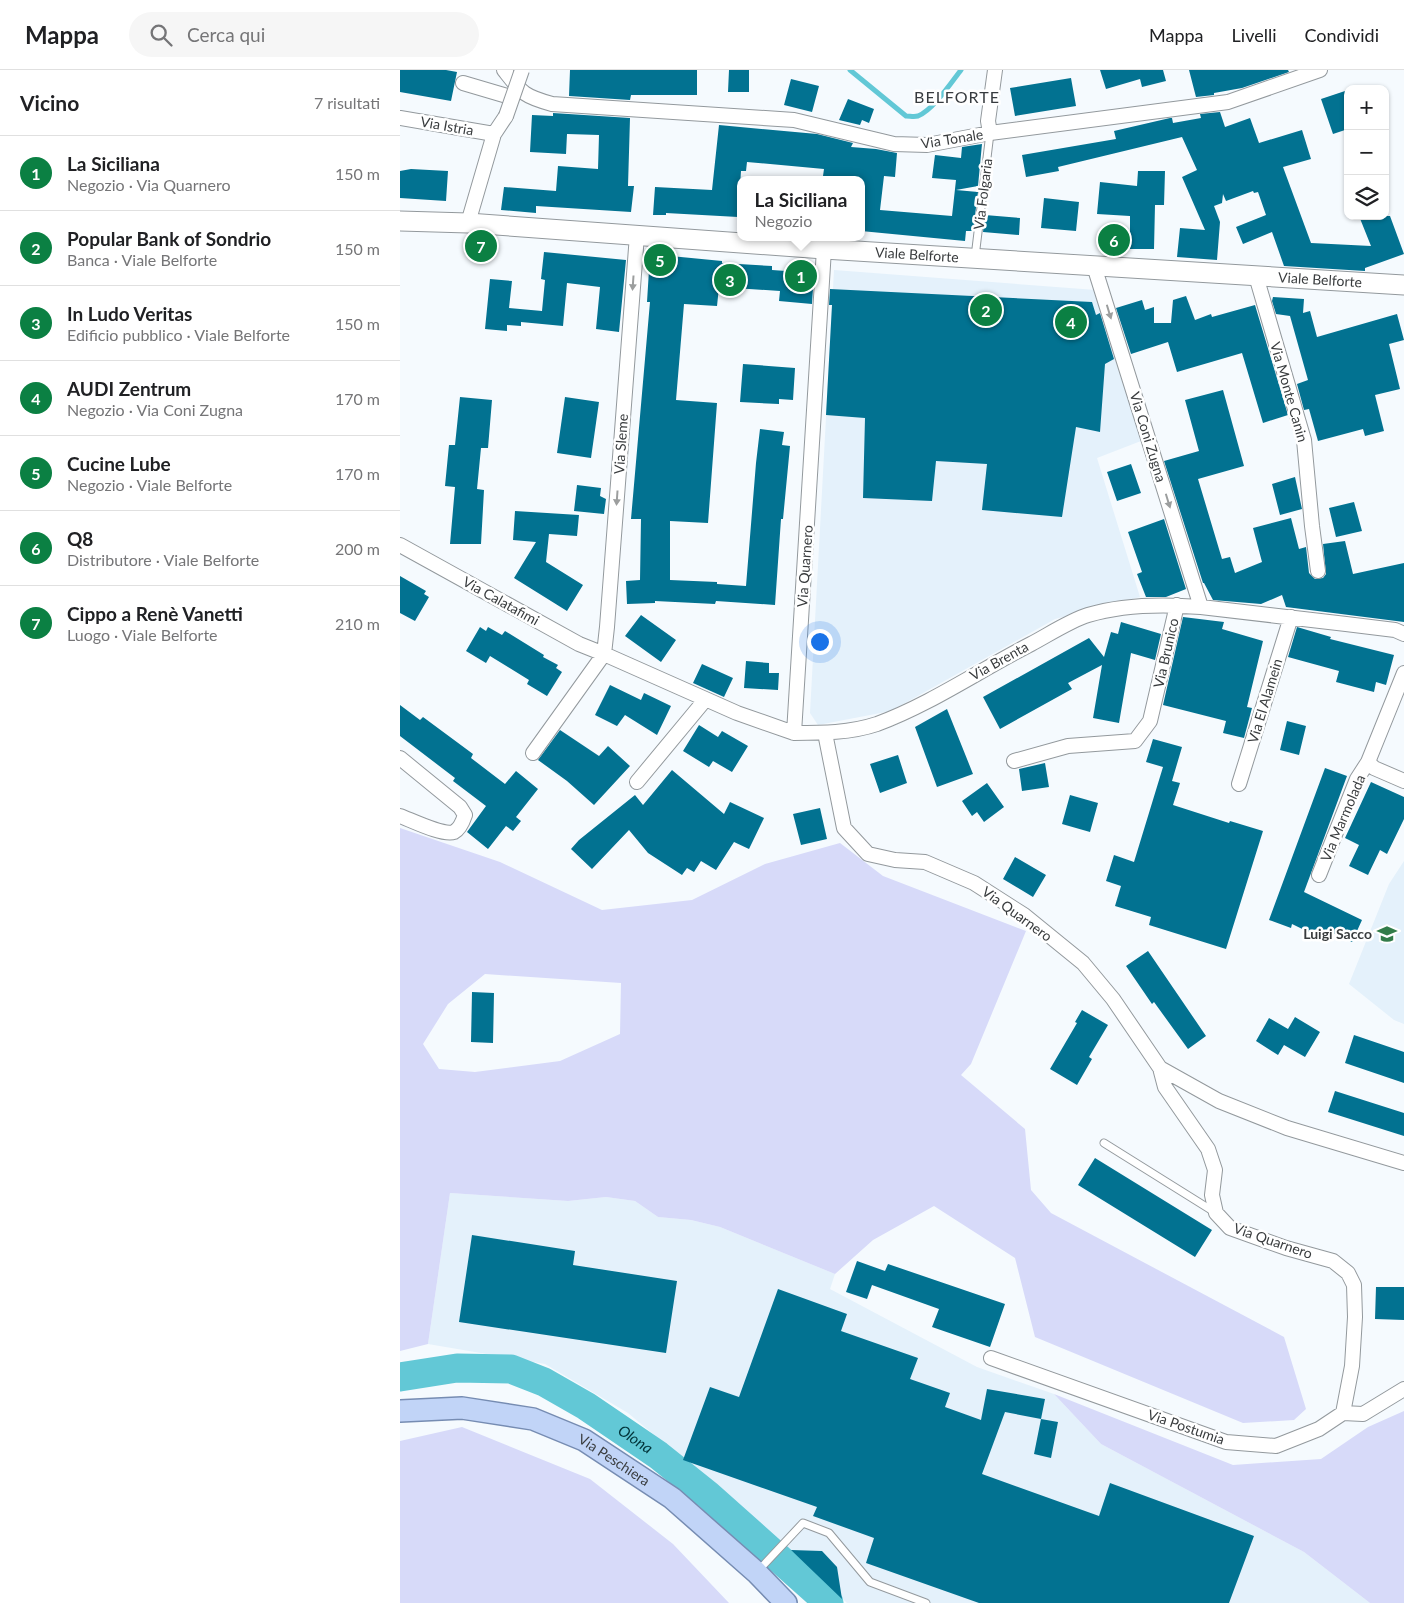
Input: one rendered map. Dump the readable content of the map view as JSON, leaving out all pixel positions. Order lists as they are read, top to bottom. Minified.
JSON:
{"streets":{"main road":["Viale Belforte","Via Peschiera"],"street":["Via Istria","Via Tonale","Via Folgaria","Via Monte Canin","Via Coni Zugna","Via Sleme","Via Quarnero","Via Calatafimi","Via Brunico","Via Brenta","Via El Alamein","Via Marmolada","Via Postumia"]},"crossings":[["Via Tonale","Via Folgaria"],["Via Folgaria","Viale Belforte"],["Viale Belforte","Via Monte Canin"],["Viale Belforte","Via Coni Zugna"],["Viale Belforte","Via Sleme"],["Viale Belforte","Via Quarnero"],["Via Coni Zugna","Via Brunico"],["Via Sleme","Via Calatafimi"],["Via Quarnero","Via Calatafimi"],["Via Quarnero","Via Brenta"],["Via Quarnero","Via Postumia"],["Via Brunico","Via Brenta"],["Via Brunico","Via El Alamein"]],"one_way":["Via Coni Zugna","Via Sleme"],"districts":["BELFORTE"],"water":["Olona"],"places":{"school or university":["Luigi Sacco"]},"page":{"header":"Mappa","search":"Cerca qui","nav":["Mappa","Livelli","Condividi"],"heading":["Vicino","7 risultati"],"map_buttons":["+","−"],"list":[{"mark":"1","name":"La Siciliana","note":"Negozio · Via Quarnero","value":"150 m"},{"mark":"2","name":"Popular Bank of Sondrio","note":"Banca · Viale Belforte","value":"150 m"},{"mark":"3","name":"In Ludo Veritas","note":"Edificio pubblico · Viale Belforte","value":"150 m"},{"mark":"4","name":"AUDI Zentrum","note":"Negozio · Via Coni Zugna","value":"170 m"},{"mark":"5","name":"Cucine Lube","note":"Negozio · Viale Belforte","value":"170 m"},{"mark":"6","name":"Q8","note":"Distributore · Viale Belforte","value":"200 m"},{"mark":"7","name":"Cippo a Renè Vanetti","note":"Luogo · Viale Belforte","value":"210 m"}],"popup":["La Siciliana","Negozio"],"pins":["6","7","5","1","3","2","4"]}}
